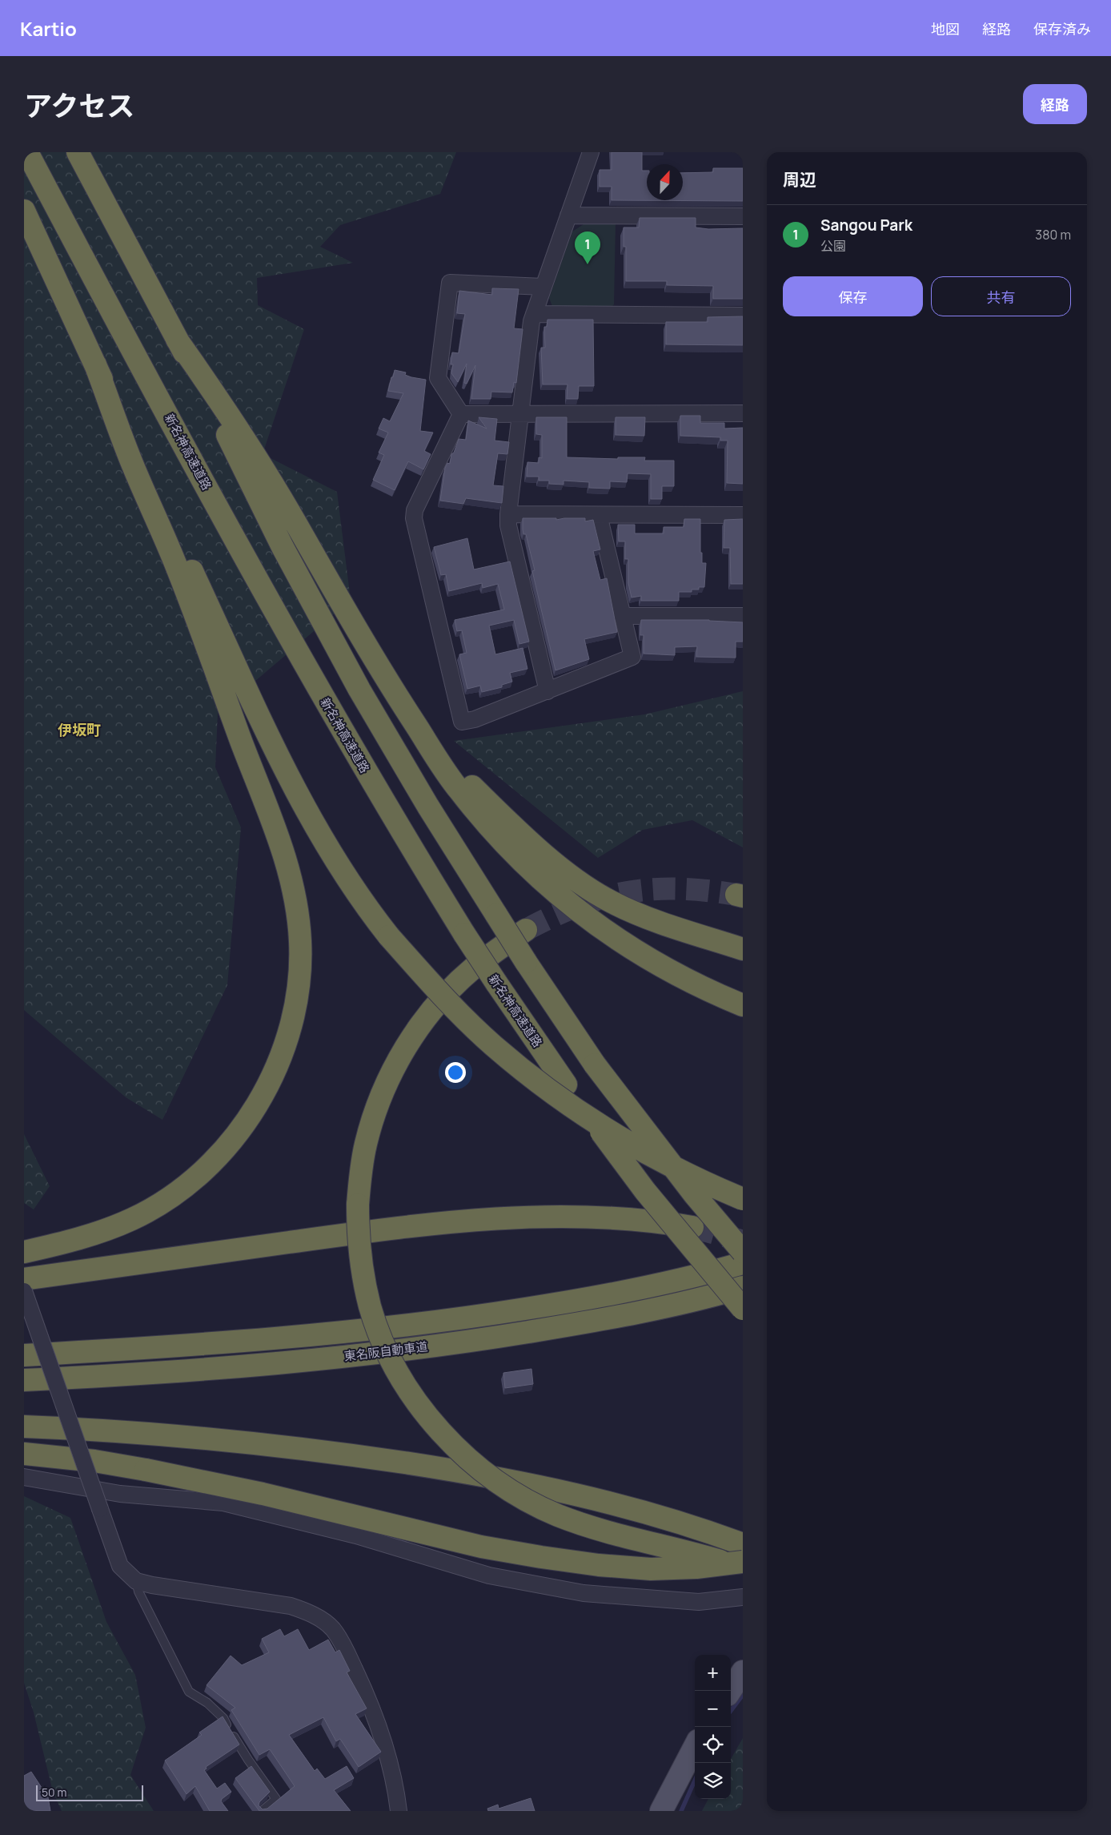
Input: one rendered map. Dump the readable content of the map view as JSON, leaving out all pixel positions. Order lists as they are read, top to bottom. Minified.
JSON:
{"streets":{"highway":["新名神高速道路","東名阪自動車道"]},"districts":["伊坂町"],"scale_bar":"50 m","north":"top","page":{"header":"Kartio","nav":["地図","経路","保存済み"],"title":"アクセス","buttons":["経路",["保存","共有"]],"heading":"周辺","list":[{"mark":"1","name":"Sangou Park","note":"公園","value":"380 m"}],"pins":"1","map_buttons":["+","−"],"scale":"50 m"}}
